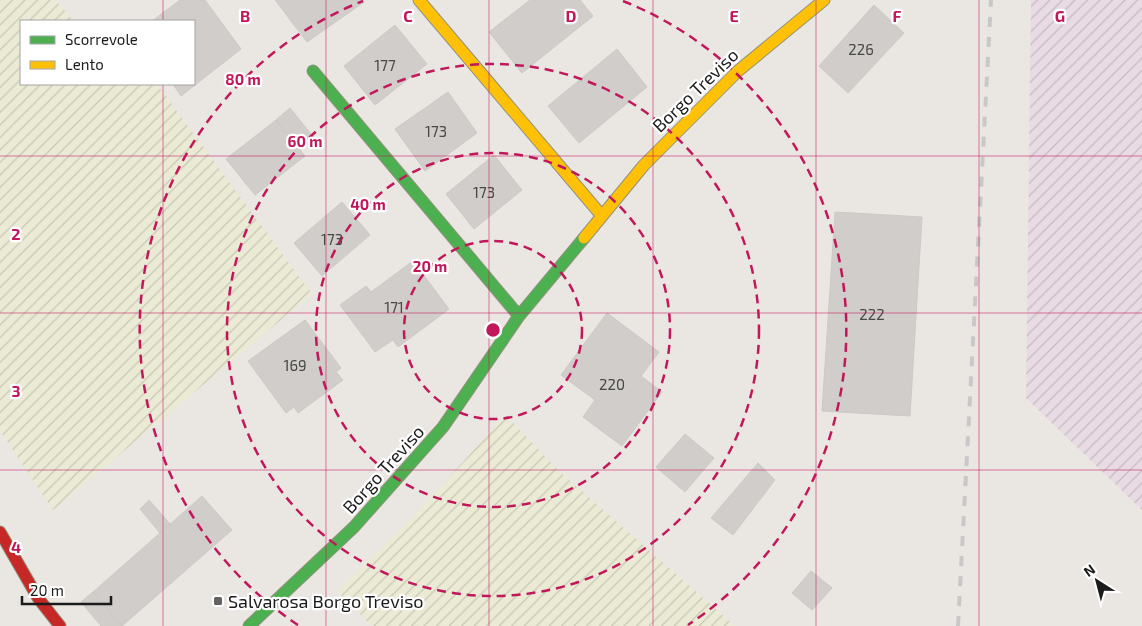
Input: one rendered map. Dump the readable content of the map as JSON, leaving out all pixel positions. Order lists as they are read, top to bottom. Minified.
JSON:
{"streets":{"street":["Borgo Treviso"]},"places":{"transit":["Salvarosa Borgo Treviso"]},"house_numbers":["226","177","173","173","173","171","222","169","220"],"legend":["Scorrevole","Lento"],"scale_bar":"20 m","north":"top left","grid":{"columns":["B","C","D","E","F","G"],"rows":["2","3","4"]},"rings":["80 m","60 m","40 m","20 m"]}
